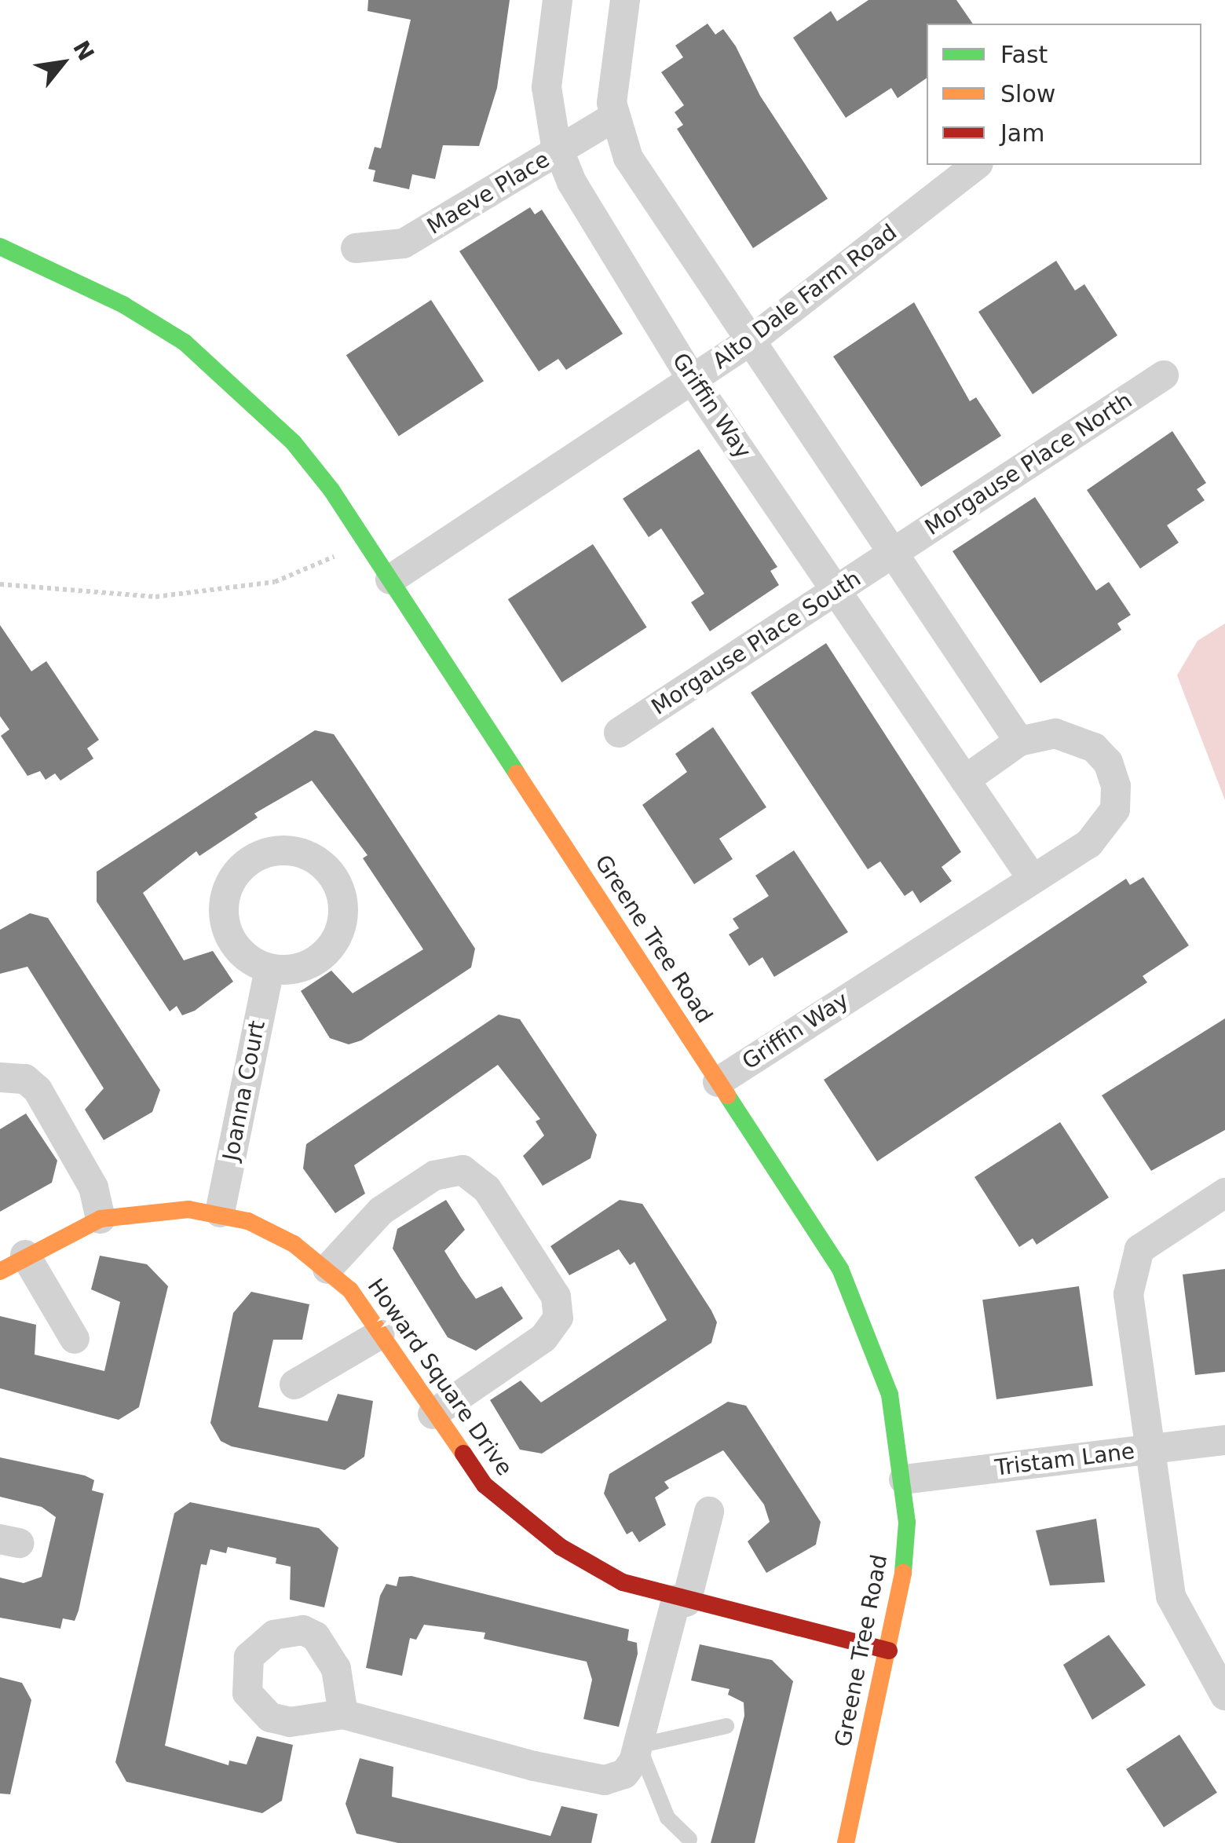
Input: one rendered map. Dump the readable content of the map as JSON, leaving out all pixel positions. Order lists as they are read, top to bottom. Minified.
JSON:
{"streets":{"street":["Maeve Place","Alto Dale Farm Road","Griffin Way","Morgause Place North","Morgause Place South","Greene Tree Road","Joanna Court","Howard Square Drive","Tristam Lane"]},"crossings":[["Maeve Place","Griffin Way"],["Alto Dale Farm Road","Griffin Way"],["Alto Dale Farm Road","Greene Tree Road"],["Griffin Way","Morgause Place South"],["Griffin Way","Greene Tree Road"],["Morgause Place North","Morgause Place South"],["Greene Tree Road","Howard Square Drive"],["Greene Tree Road","Tristam Lane"],["Joanna Court","Howard Square Drive"]],"legend":["Fast","Slow","Jam"],"north":"top right"}
